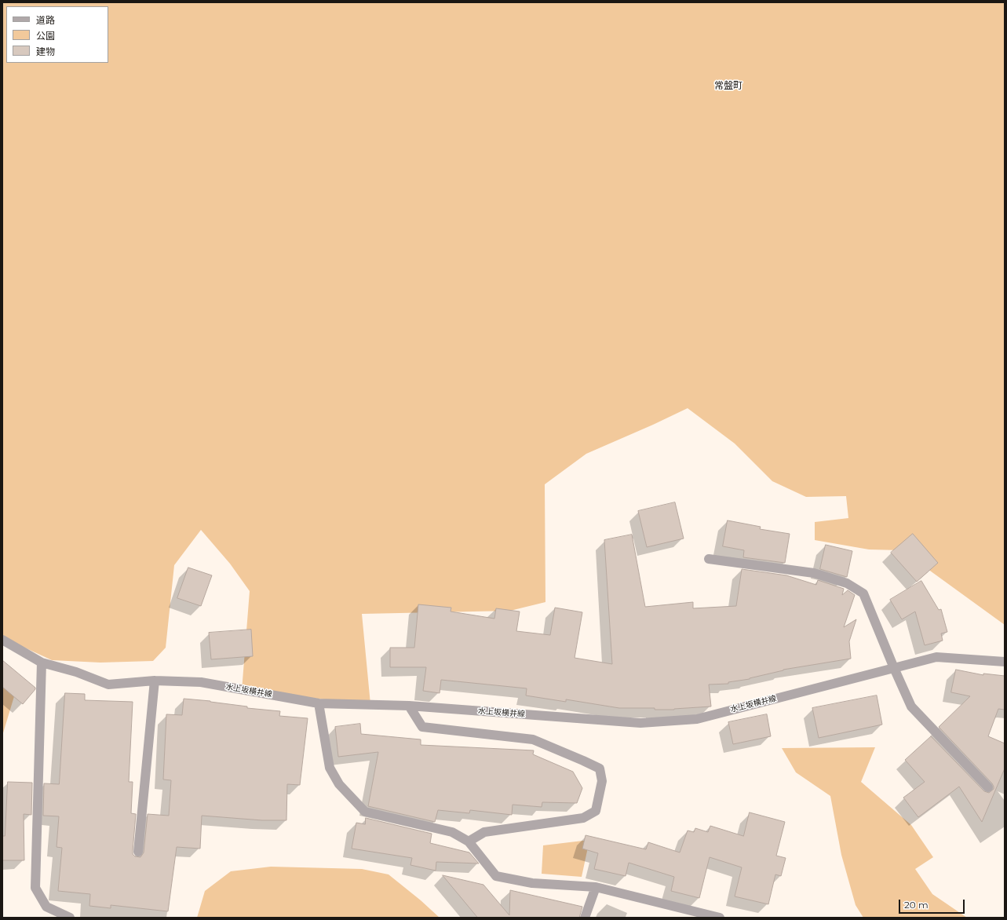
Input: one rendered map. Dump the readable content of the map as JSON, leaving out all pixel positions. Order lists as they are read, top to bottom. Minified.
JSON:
{"streets":{"street":["水上坂横井線"]},"districts":["常盤町"],"legend":["道路","公園","建物"],"scale_bar":"20 m"}
